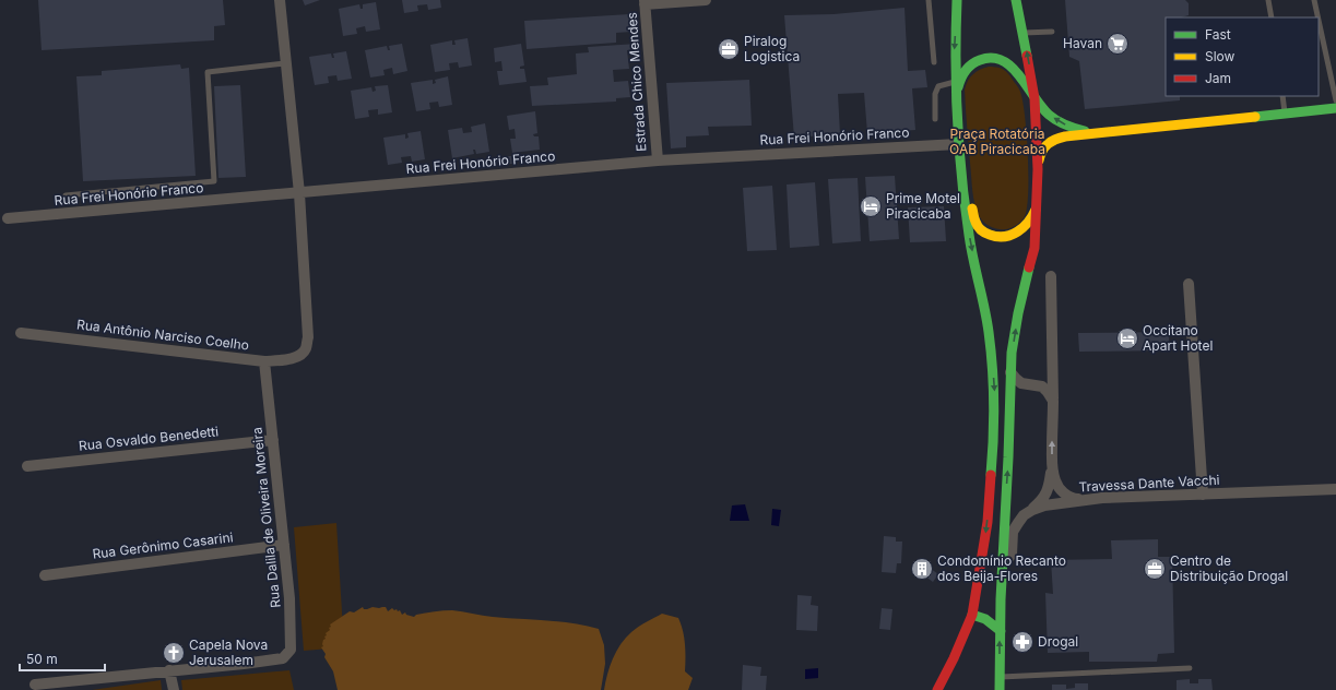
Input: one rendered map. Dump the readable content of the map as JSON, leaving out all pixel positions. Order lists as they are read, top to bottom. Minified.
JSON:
{"streets":{"street":["Estrada Chico Mendes","Rua Frei Honório Franco","Rua Antônio Narciso Coelho","Rua Osvaldo Benedetti","Travessa Dante Vacchi","Rua Dalila de Oliveira Moreira","Rua Gerônimo Casarini"]},"crossings":[["Estrada Chico Mendes","Rua Frei Honório Franco"],["Rua Frei Honório Franco","Rua Antônio Narciso Coelho"],["Rua Antônio Narciso Coelho","Rua Dalila de Oliveira Moreira"],["Rua Osvaldo Benedetti","Rua Dalila de Oliveira Moreira"],["Rua Dalila de Oliveira Moreira","Rua Gerônimo Casarini"]],"parks":["Praça Rotatória OAB Piracicaba"],"places":{"supermarket":["Havan"],"office":["Piralog Logistica","Centro de Distribuição Drogal"],"hotel":["Prime Motel Piracicaba","Occitano Apart Hotel"],"building":["Condomínio Recanto dos Beija-Flores"],"pharmacy":["Drogal"],"church":["Capela Nova Jerusalem"]},"legend":["Fast","Slow","Jam"],"scale_bar":"50 m"}
